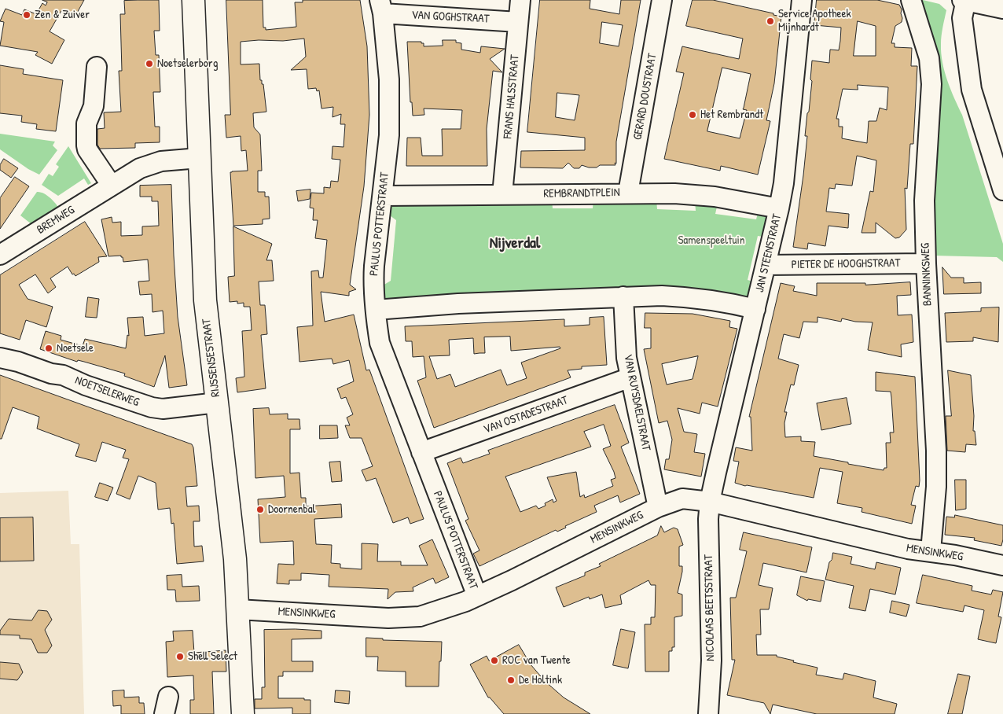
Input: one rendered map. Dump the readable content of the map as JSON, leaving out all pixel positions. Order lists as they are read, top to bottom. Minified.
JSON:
{"streets":{"main road":["RIJSSENSESTRAAT"],"street":["VAN GOGHSTRAAT","FRANS HALSSTRAAT","GERARD DOUSTRAAT","REMBRANDTPLEIN","BREMWEG","PAULUS POTTERSTRAAT","JAN STEENSTRAAT","PIETER DE HOOGHSTRAAT","BANNINKSWEG","NOETSELERWEG","VAN RUYSDAELSTRAAT","VAN OSTADESTRAAT","MENSINKWEG","NICOLAAS BEETSSTRAAT"]},"crossings":[["VAN GOGHSTRAAT","FRANS HALSSTRAAT"],["VAN GOGHSTRAAT","PAULUS POTTERSTRAAT"],["FRANS HALSSTRAAT","REMBRANDTPLEIN"],["GERARD DOUSTRAAT","REMBRANDTPLEIN"],["REMBRANDTPLEIN","PAULUS POTTERSTRAAT"],["REMBRANDTPLEIN","JAN STEENSTRAAT"],["BREMWEG","RIJSSENSESTRAAT"],["PAULUS POTTERSTRAAT","VAN OSTADESTRAAT"],["PAULUS POTTERSTRAAT","MENSINKWEG"],["JAN STEENSTRAAT","PIETER DE HOOGHSTRAAT"],["JAN STEENSTRAAT","MENSINKWEG"],["JAN STEENSTRAAT","NICOLAAS BEETSSTRAAT"],["PIETER DE HOOGHSTRAAT","BANNINKSWEG"],["BANNINKSWEG","MENSINKWEG"],["RIJSSENSESTRAAT","NOETSELERWEG"],["RIJSSENSESTRAAT","MENSINKWEG"],["VAN RUYSDAELSTRAAT","VAN OSTADESTRAAT"],["VAN RUYSDAELSTRAAT","MENSINKWEG"],["MENSINKWEG","NICOLAAS BEETSSTRAAT"]],"districts":["Nijverdal"],"parks":["Samenspeeltuin"],"places":["Zen & Zuiver","Service Apotheek Mijnhardt","Noetselerborg","Het Rembrandt","Noetsele","Doornenbal","Shell Select","ROC van Twente","De Holtink"]}
